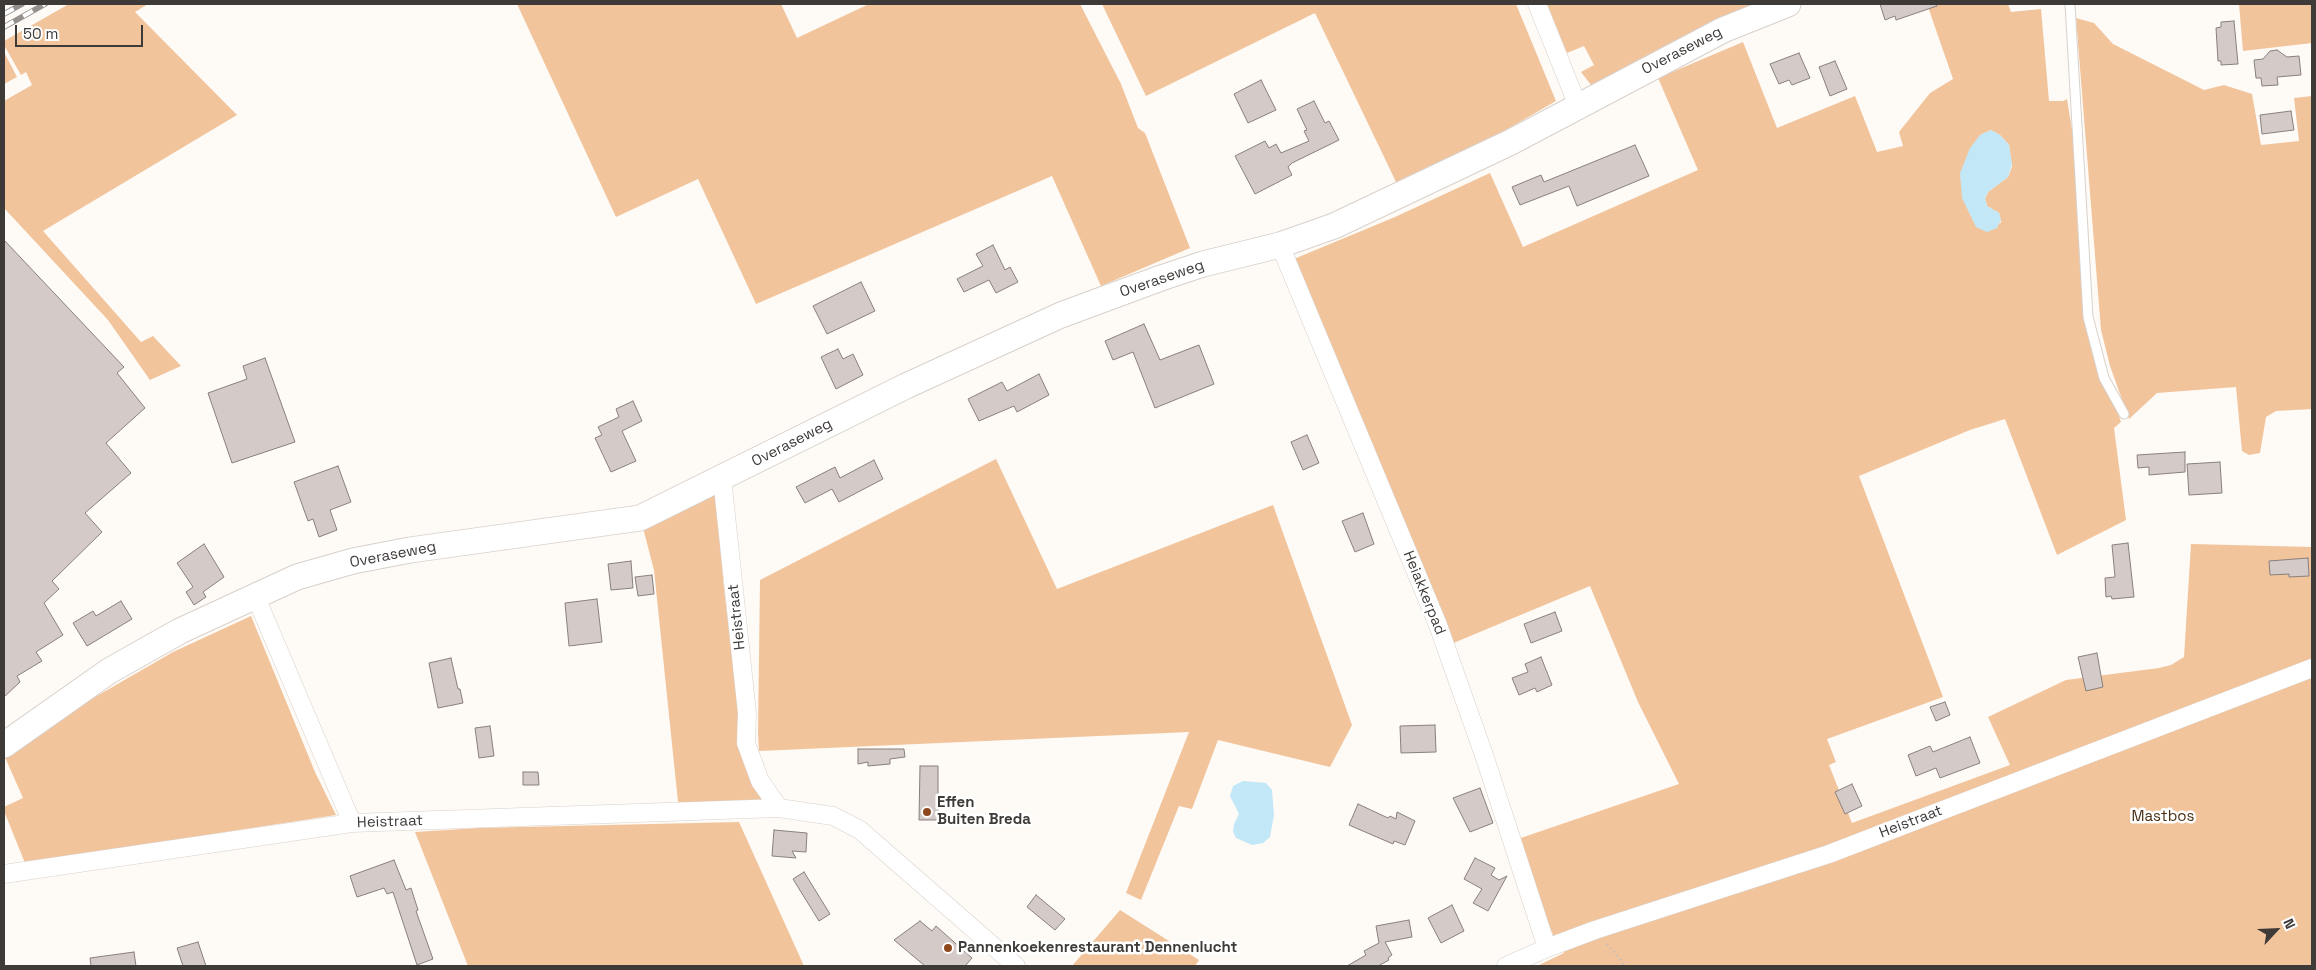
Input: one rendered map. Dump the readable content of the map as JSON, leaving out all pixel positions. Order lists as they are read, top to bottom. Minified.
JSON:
{"streets":{"street":["Overaseweg","Heiakkerpad","Heistraat"]},"crossings":[["Overaseweg","Heiakkerpad"],["Overaseweg","Heistraat"],["Heiakkerpad","Heistraat"]],"parks":["Mastbos"],"places":["Effen Buiten Breda","Pannenkoekenrestaurant Dennenlucht"],"scale_bar":"50 m","north":"top right"}
